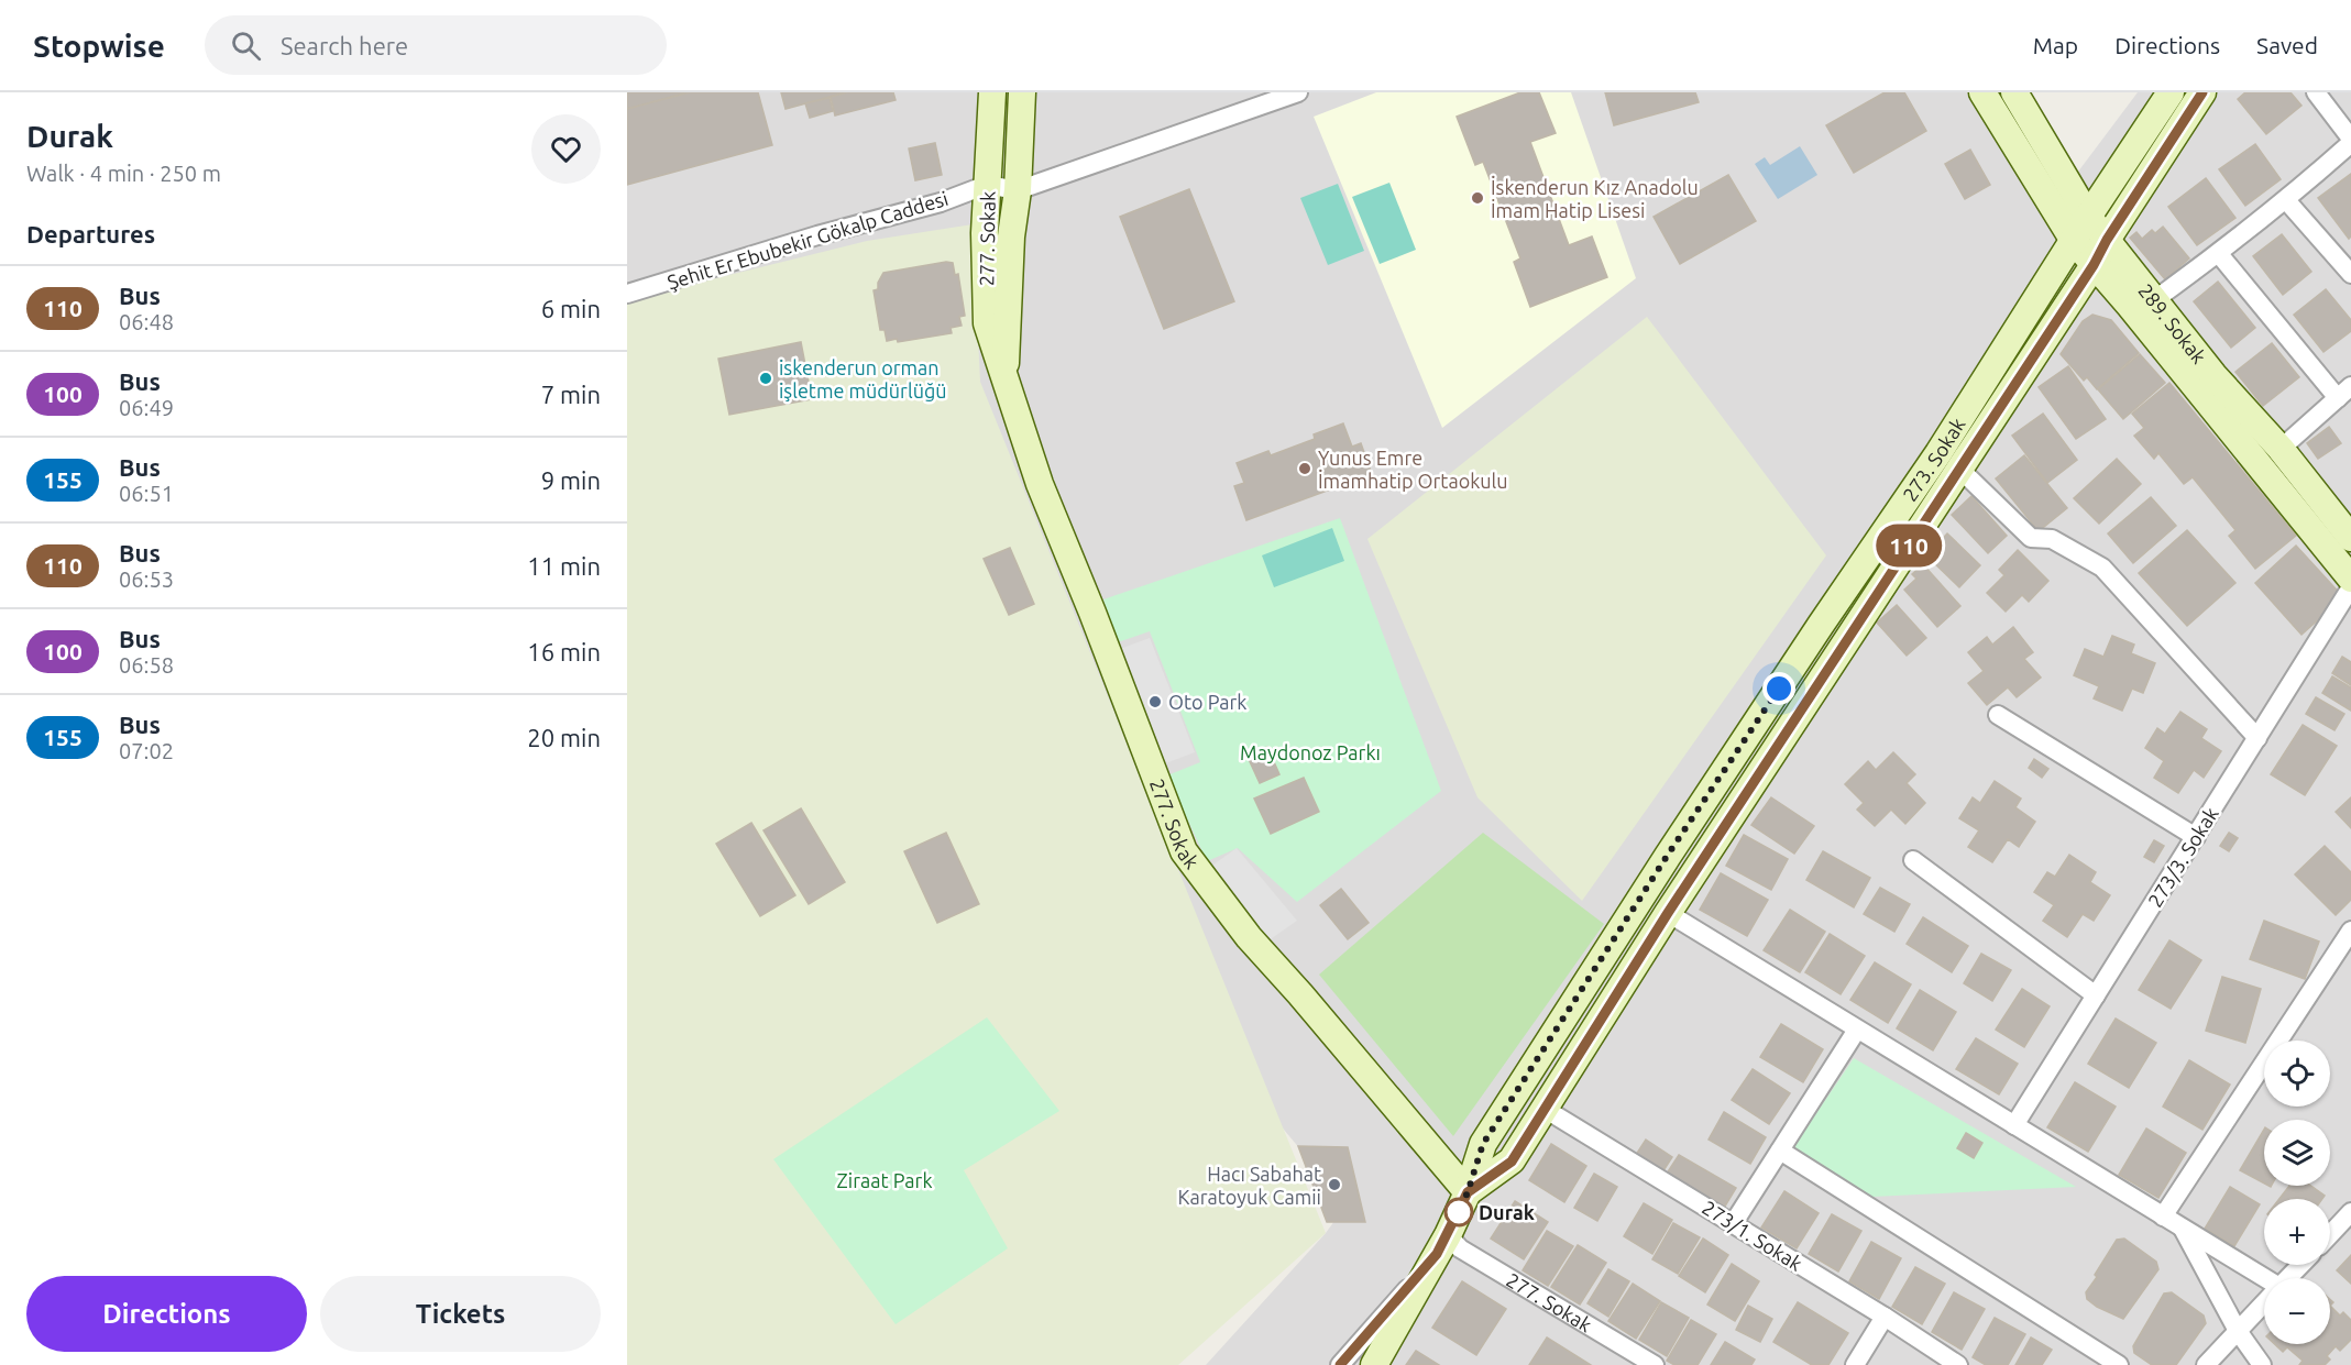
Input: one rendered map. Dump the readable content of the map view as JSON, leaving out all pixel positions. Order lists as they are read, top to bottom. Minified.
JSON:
{"streets":{"street":["277. Sokak","Şehit Er Ebubekir Gökalp Caddesi","289. Sokak","273. Sokak","273/3. Sokak","273/1. Sokak"]},"crossings":[["277. Sokak","Şehit Er Ebubekir Gökalp Caddesi"],["277. Sokak","273. Sokak"],["289. Sokak","273. Sokak"],["273. Sokak","273/1. Sokak"]],"parks":["Maydonoz Parkı","Ziraat Park"],"places":["İskenderun Kız Anadolu İmam Hatip Lisesi","iskenderun orman işletme müdürlüğü","Yunus Emre İmamhatip Ortaokulu","Oto Park","Hacı Sabahat Karatoyuk Camii","Durak"],"lines":["bus line 110"],"page":{"header":"Stopwise","search":"Search here","nav":["Map","Directions","Saved"],"heading":[["Durak","Walk · 4 min · 250 m"],"Departures"],"on_map":"110","list":[{"mark":"110","name":"Bus","note":"06:48","value":"6 min"},{"mark":"100","name":"Bus","note":"06:49","value":"7 min"},{"mark":"155","name":"Bus","note":"06:51","value":"9 min"},{"mark":"110","name":"Bus","note":"06:53","value":"11 min"},{"mark":"100","name":"Bus","note":"06:58","value":"16 min"},{"mark":"155","name":"Bus","note":"07:02","value":"20 min"}],"map_buttons":["+","−"],"buttons":["Directions","Tickets"]}}
